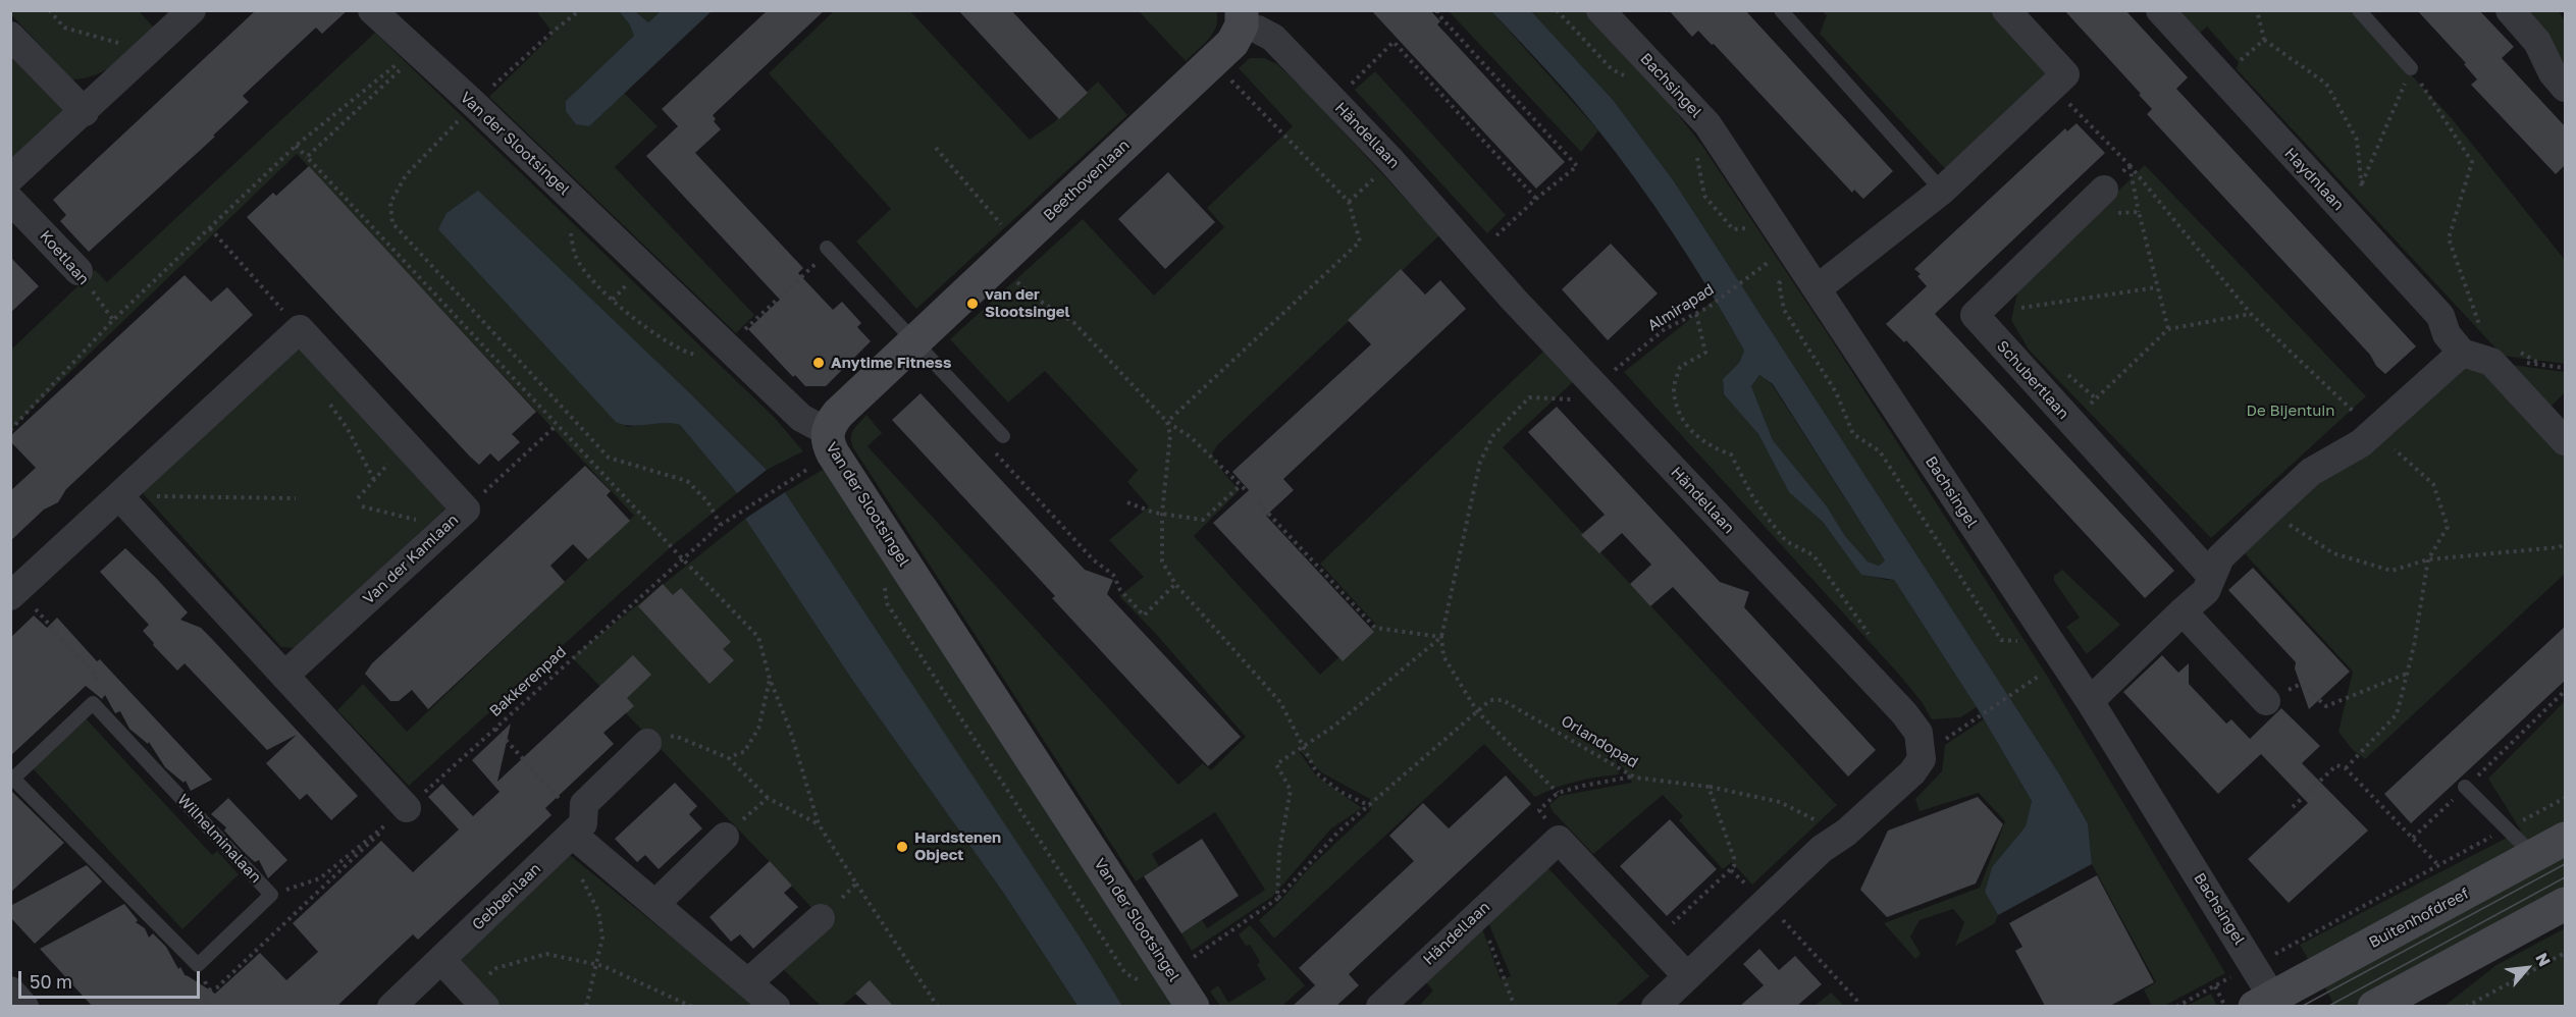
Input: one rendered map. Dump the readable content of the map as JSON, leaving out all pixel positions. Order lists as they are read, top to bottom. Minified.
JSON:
{"streets":{"street":["Bachsingel","Händellaan","Van der Slootsingel","Haydnlaan","Beethovenlaan","Koetlaan","Schubertlaan","Van der Kamlaan","Gebbenlaan","Buitenhofdreef"],"lane":["Wilhelminalaan"],"path":["Almirapad","Bakkerenpad","Orlandopad"]},"crossings":[["Bachsingel","Buitenhofdreef"],["Händellaan","Beethovenlaan"],["Händellaan","Almirapad"],["Händellaan","Orlandopad"],["Van der Slootsingel","Beethovenlaan"],["Van der Slootsingel","Orlandopad"],["Bakkerenpad","Wilhelminalaan"]],"parks":["De Bijentuin"],"places":["van der Slootsingel","Anytime Fitness","Hardstenen Object"],"scale_bar":"50 m","north":"top right"}
